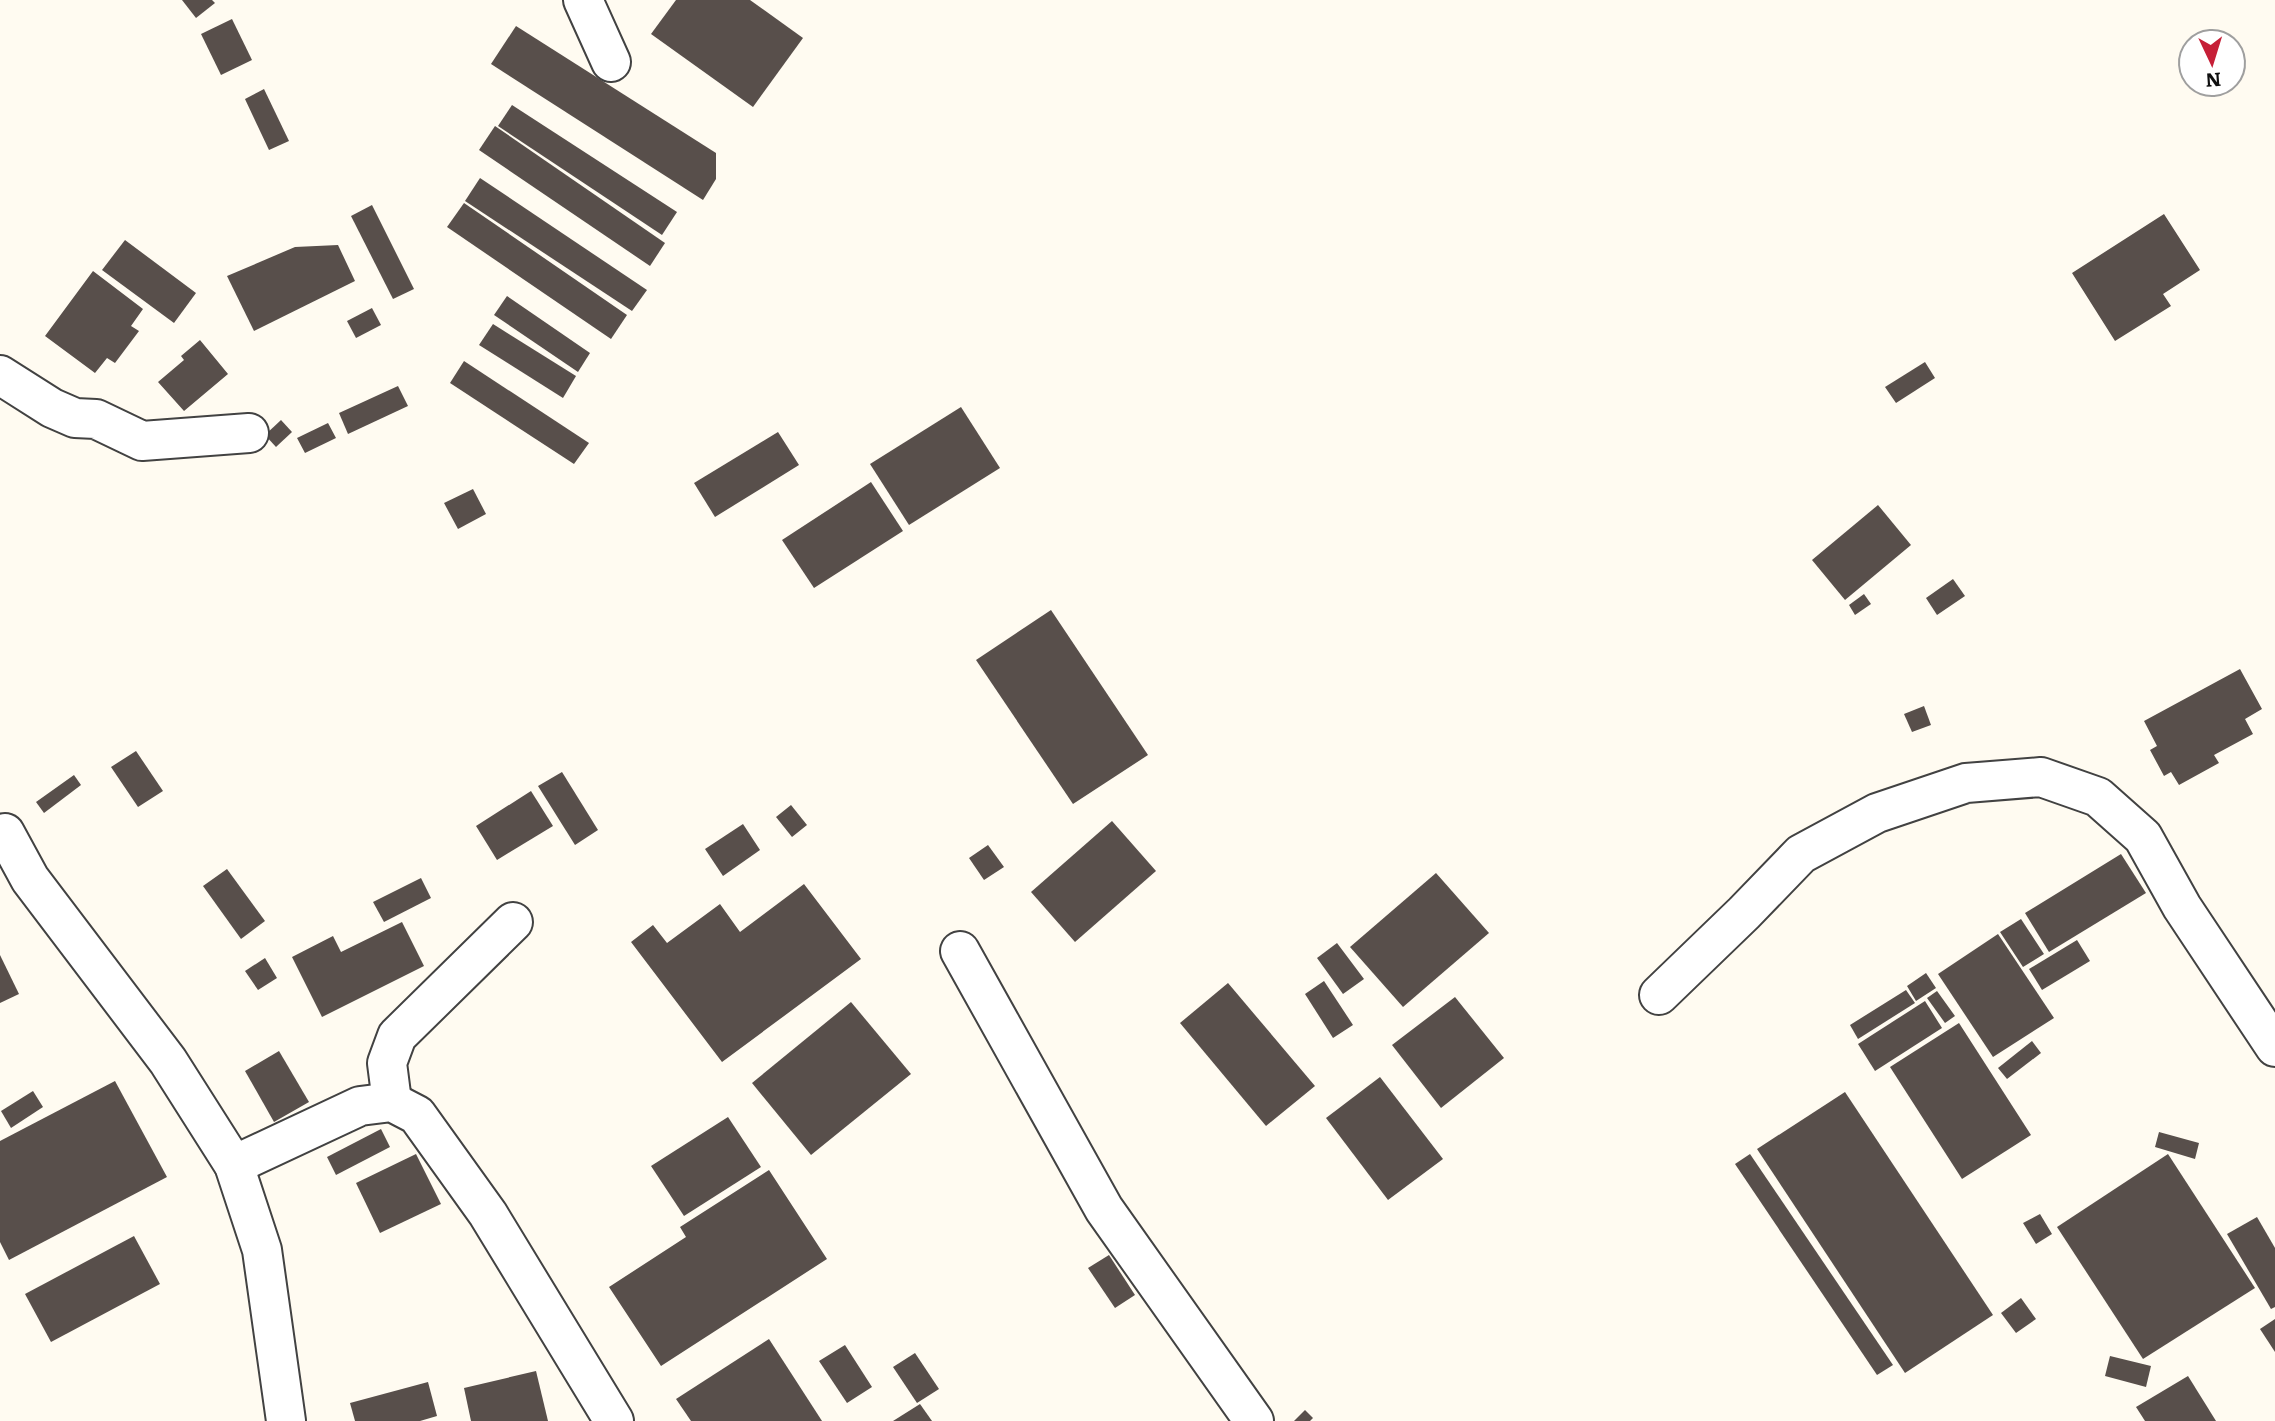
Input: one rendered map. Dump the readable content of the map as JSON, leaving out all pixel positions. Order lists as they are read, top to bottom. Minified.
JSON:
{"north":"bottom"}
